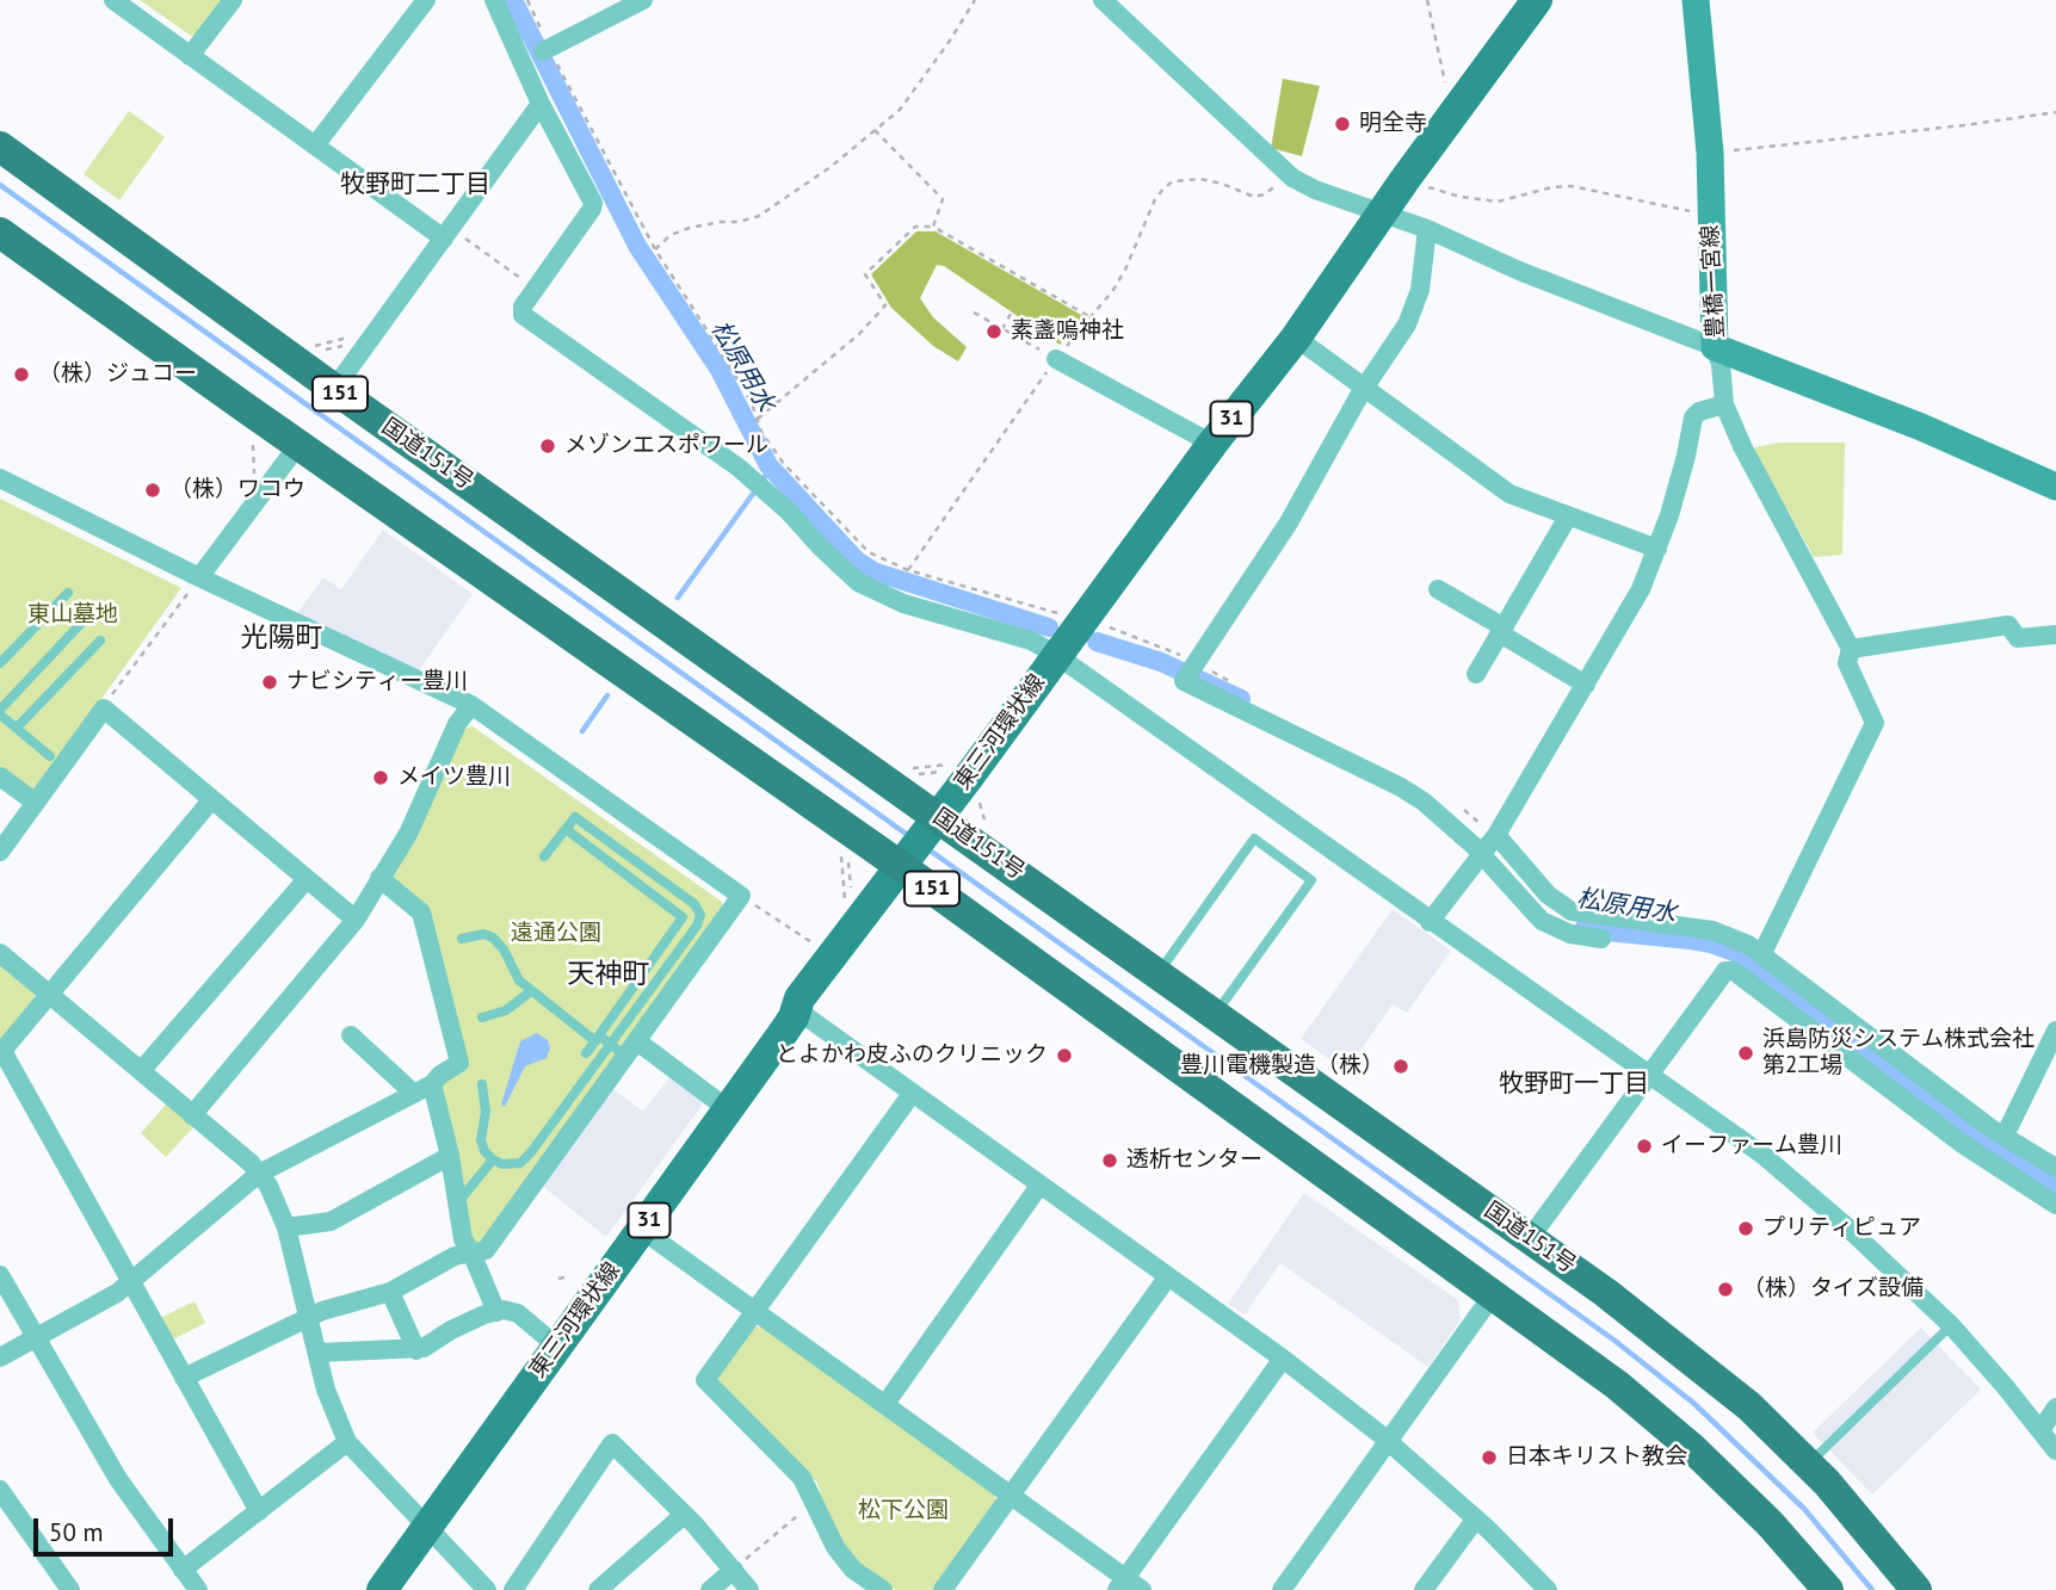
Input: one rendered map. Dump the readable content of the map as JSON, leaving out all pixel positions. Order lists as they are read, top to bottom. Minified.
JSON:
{"streets":{"highway":["151","国道151号"],"main road":["豊橋一宮線","31","東三河環状線"]},"crossings":[["国道151号","東三河環状線"]],"districts":["牧野町二丁目","光陽町","天神町","牧野町一丁目"],"water":["松原用水"],"parks":["東山墓地","遠通公園","松下公園"],"places":["明全寺","素盞嗚神社","（株）ジュコー","メゾンエスポワール","（株）ワコウ","ナビシティー豊川","メイツ豊川","浜島防災システム株式会社 第2工場","とよかわ皮ふのクリニック","豊川電機製造（株）","イーファーム豊川","透析センター","プリティピュア","（株）タイズ設備","日本キリスト教会"],"scale_bar":"50 m"}
